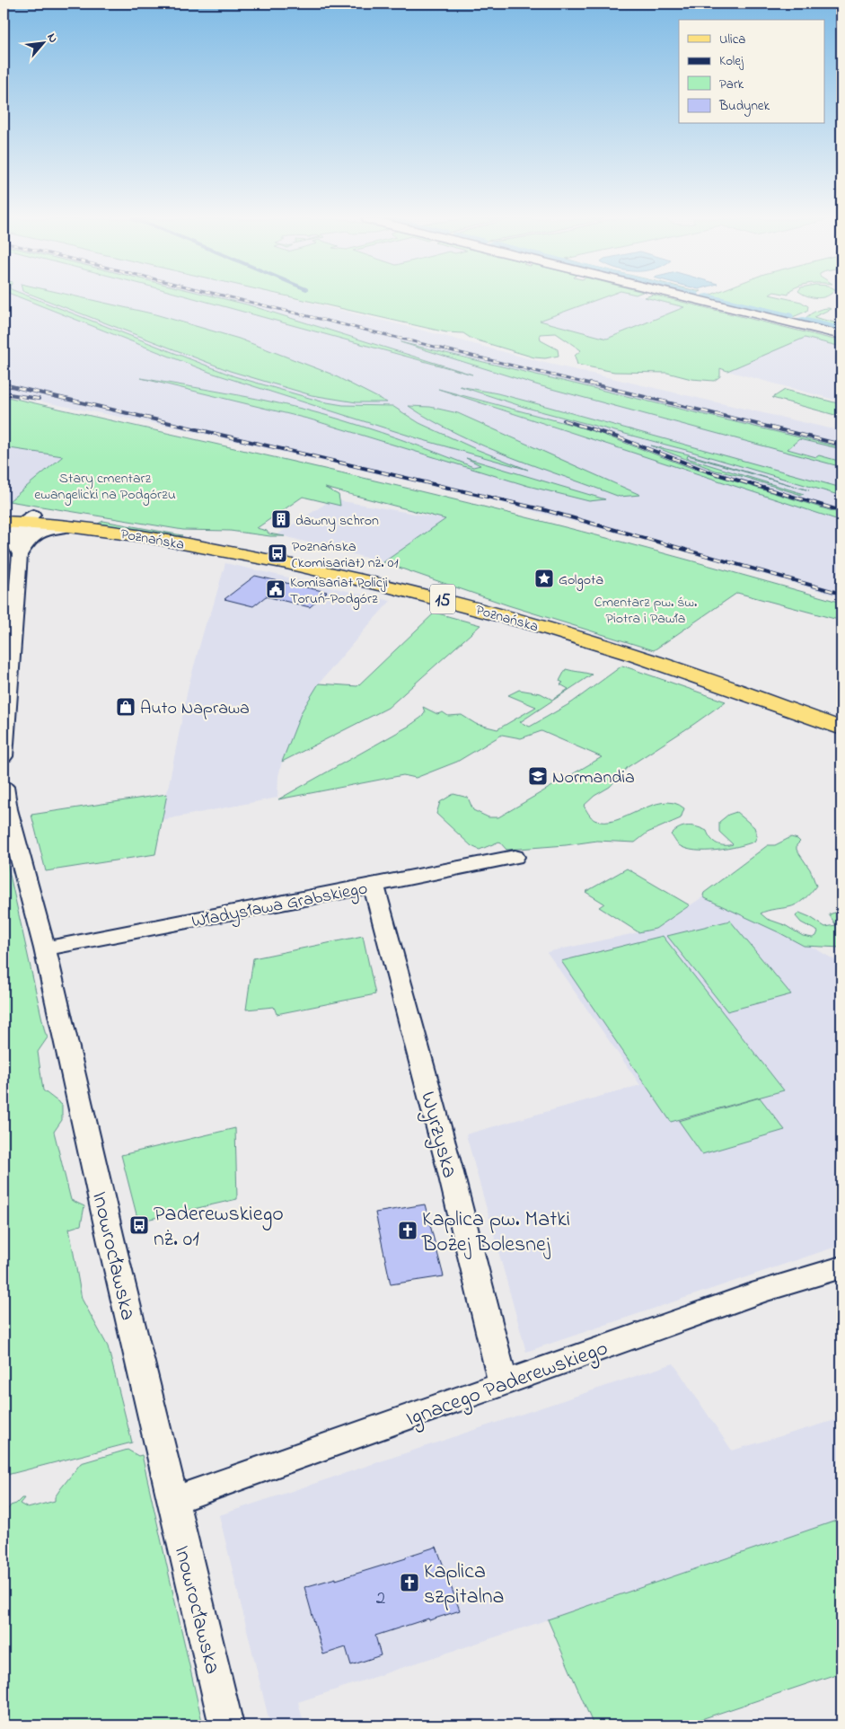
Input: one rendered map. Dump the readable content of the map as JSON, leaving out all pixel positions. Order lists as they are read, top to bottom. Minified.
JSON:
{"streets":{"main road":["Poznańska","15"],"street":["Władysława Grabskiego","Wyrzyska","Inowrocławska","Ignacego Paderewskiego"]},"crossings":[["Władysława Grabskiego","Wyrzyska"],["Władysława Grabskiego","Inowrocławska"],["Wyrzyska","Ignacego Paderewskiego"],["Inowrocławska","Ignacego Paderewskiego"]],"parks":["Stary cmentarz ewangelicki na Podgórzu","Cmentarz pw. św. Piotra i Pawła"],"places":{"building":["dawny schron"],"bus stop":["Poznańska (komisariat) nż. 01","Paderewskiego nż. 01"],"place":["Golgota"],"public building":["Komisariat Policji Toruń-Podgórz"],"shop":["Auto Naprawa"],"school or university":["Normandia"],"church":["Kaplica pw. Matki Bożej Bolesnej","Kaplica szpitalna"]},"house_numbers":["2"],"legend":["Ulica","Kolej","Park","Budynek"],"north":"top right"}
